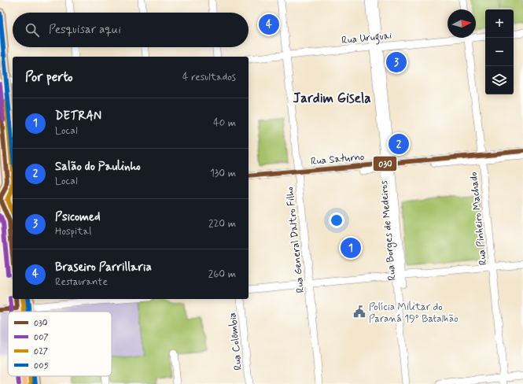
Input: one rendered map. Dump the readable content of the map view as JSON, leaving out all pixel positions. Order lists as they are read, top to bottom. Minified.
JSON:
{"streets":{"street":["Rua Uruguai","Rua Saturno","Rua Pinheiro Machado","Rua Borges de Medeiros","Rua General Daltro Filho","Rua Colômbia"]},"crossings":[["Rua Uruguai","Rua Borges de Medeiros"],["Rua Uruguai","Rua General Daltro Filho"],["Rua Saturno","Rua Pinheiro Machado"],["Rua Saturno","Rua Borges de Medeiros"],["Rua Saturno","Rua General Daltro Filho"]],"districts":["Jardim Gisela"],"places":{"public building":["Polícia Militar do Paraná 19º Batalhão"]},"lines":["transit line 005","transit line 007","transit line 027","transit line 030"],"legend":["030","007","027","005"],"north":"right","page":{"map_buttons":["+","−"],"pins":["4","3","2","1"],"search":"Pesquisar aqui","heading":["Por perto","4 resultados"],"list":[{"mark":"1","name":"DETRAN","note":"Local","value":"40 m"},{"mark":"2","name":"Salão do Paulinho","note":"Local","value":"130 m"},{"mark":"3","name":"Psicomed","note":"Hospital","value":"220 m"},{"mark":"4","name":"Braseiro Parrillaria","note":"Restaurante","value":"260 m"}]}}
